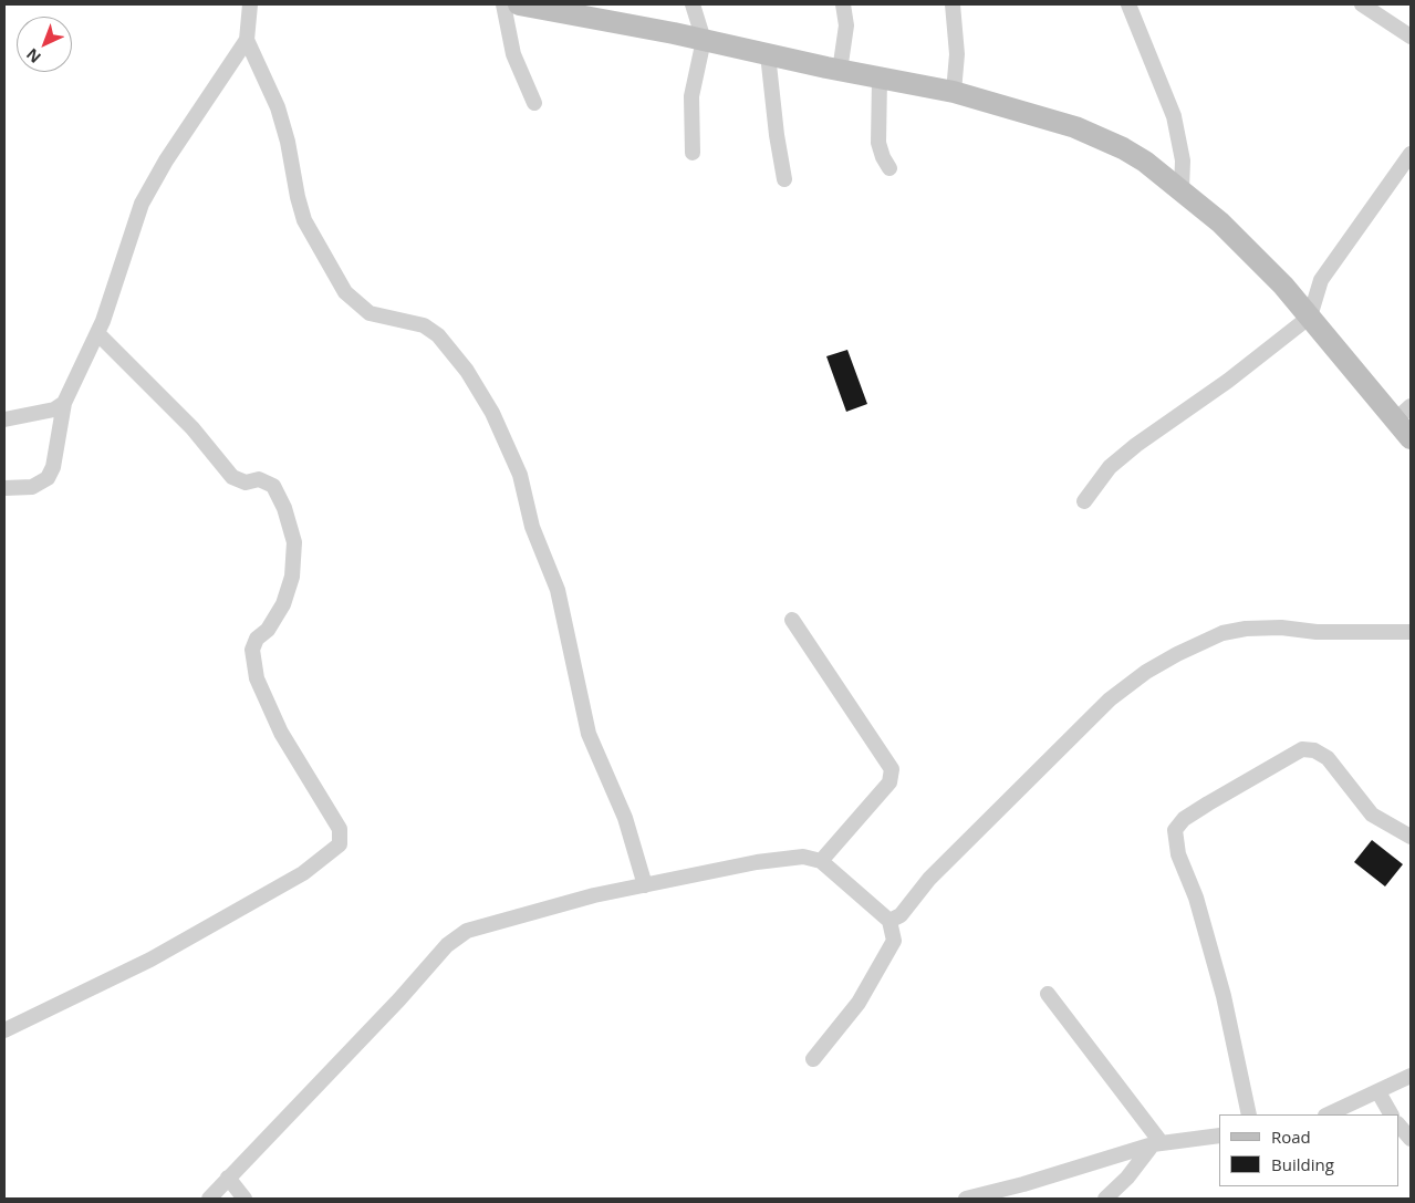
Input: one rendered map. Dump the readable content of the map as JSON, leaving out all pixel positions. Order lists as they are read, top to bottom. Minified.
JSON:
{"legend":["Road","Building"],"north":"bottom left"}
